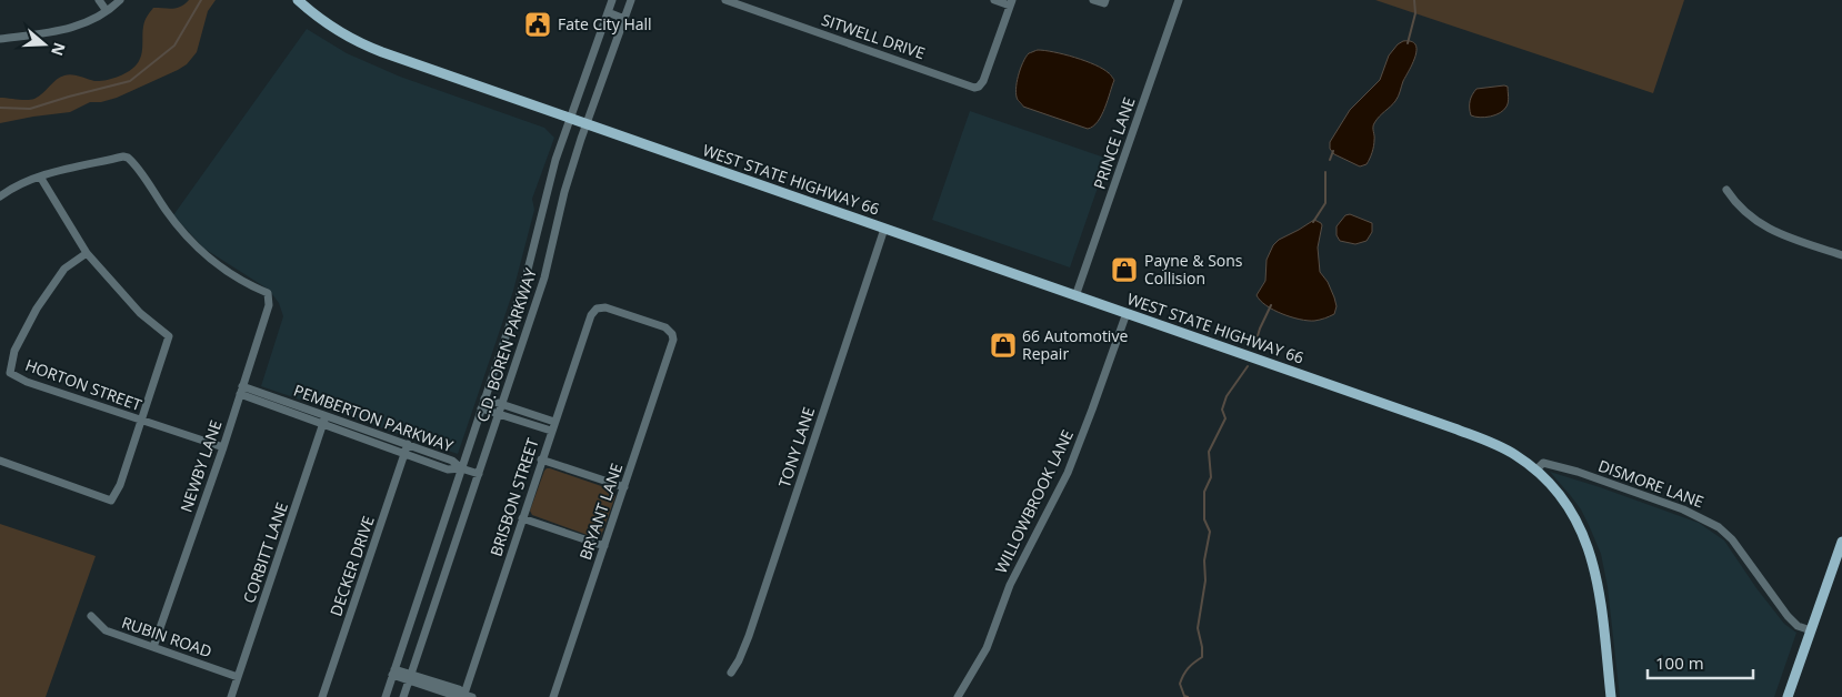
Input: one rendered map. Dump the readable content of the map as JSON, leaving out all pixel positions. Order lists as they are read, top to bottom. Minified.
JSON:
{"streets":{"main road":["WEST STATE HIGHWAY 66"],"street":["SITWELL DRIVE","PRINCE LANE","C.D. BOREN PARKWAY","HORTON STREET","PEMBERTON PARKWAY","TONY LANE","NEWBY LANE","DISMORE LANE","BRISBON STREET","WILLOWBROOK LANE","BRYANT LANE","CORBITT LANE","DECKER DRIVE","RUBIN ROAD"]},"crossings":[["PRINCE LANE","WEST STATE HIGHWAY 66"],["WEST STATE HIGHWAY 66","C.D. BOREN PARKWAY"],["WEST STATE HIGHWAY 66","TONY LANE"],["WEST STATE HIGHWAY 66","DISMORE LANE"],["WEST STATE HIGHWAY 66","WILLOWBROOK LANE"],["C.D. BOREN PARKWAY","PEMBERTON PARKWAY"],["HORTON STREET","NEWBY LANE"],["PEMBERTON PARKWAY","NEWBY LANE"],["PEMBERTON PARKWAY","CORBITT LANE"],["PEMBERTON PARKWAY","DECKER DRIVE"],["NEWBY LANE","RUBIN ROAD"],["BRISBON STREET","BRYANT LANE"],["CORBITT LANE","RUBIN ROAD"]],"places":{"public building":["Fate City Hall"],"shop":["Payne & Sons Collision","66 Automotive Repair"]},"scale_bar":"100 m","north":"right"}
